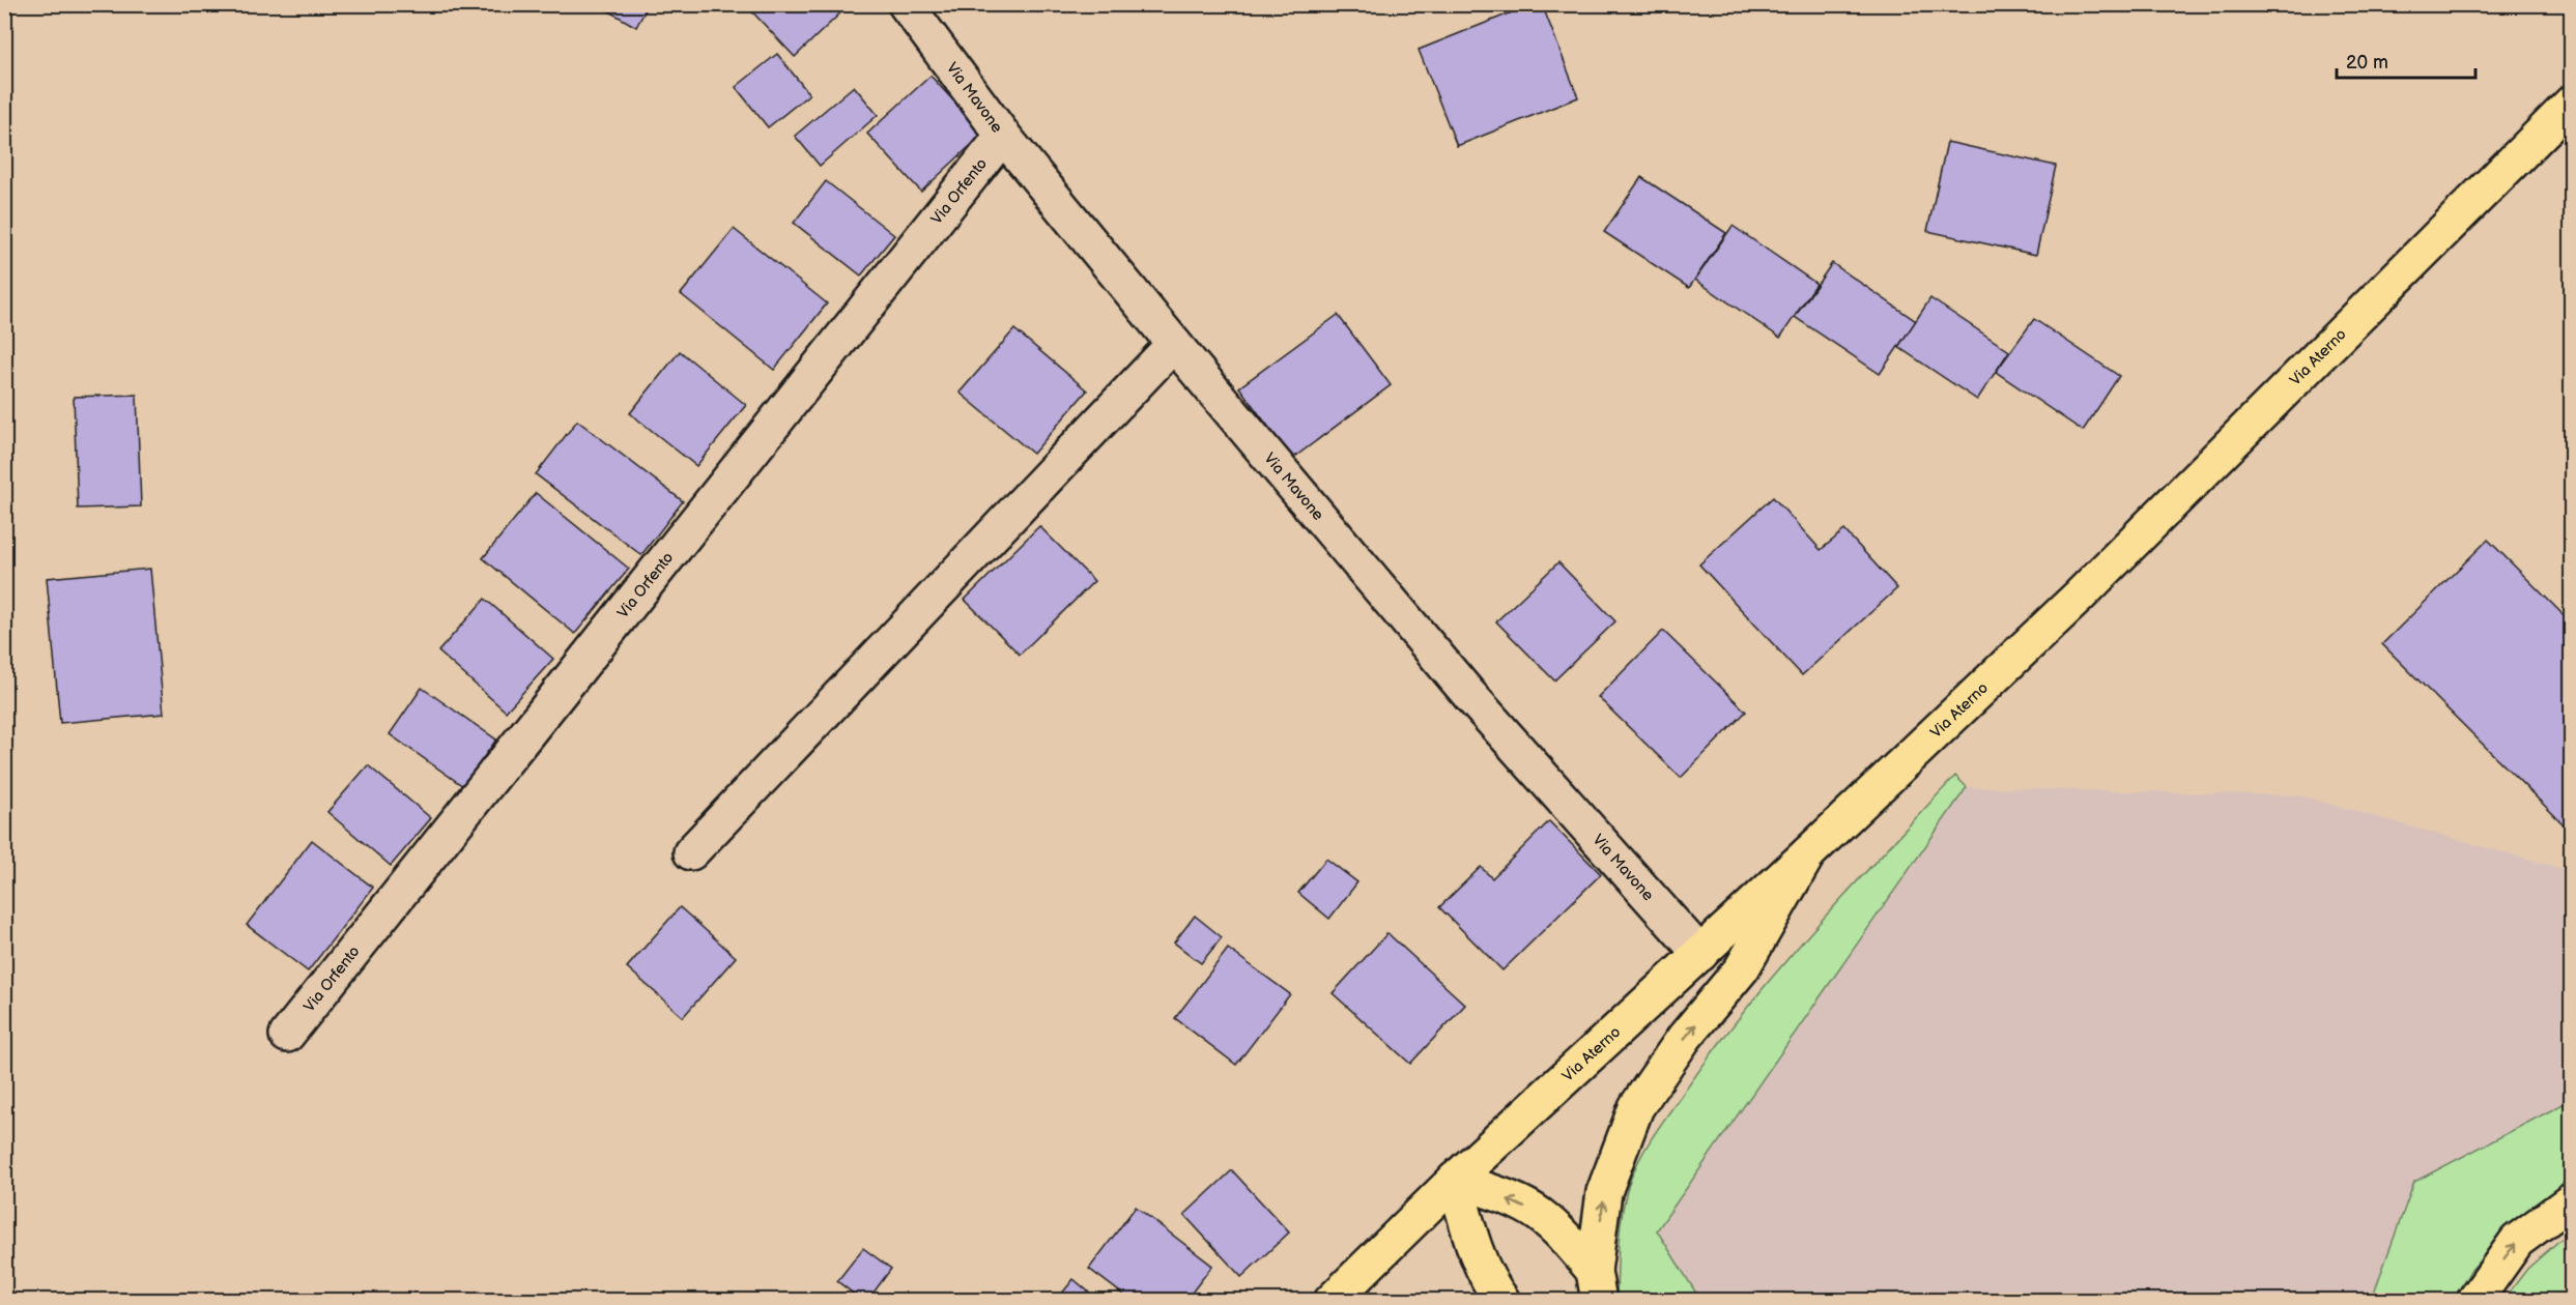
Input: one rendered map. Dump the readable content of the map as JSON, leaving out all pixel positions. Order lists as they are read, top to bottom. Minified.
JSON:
{"streets":{"main road":["Via Aterno"],"street":["Via Mavone","Via Orfento"]},"crossings":[["Via Mavone","Via Orfento"],["Via Mavone","Via Aterno"]],"scale_bar":"20 m"}
